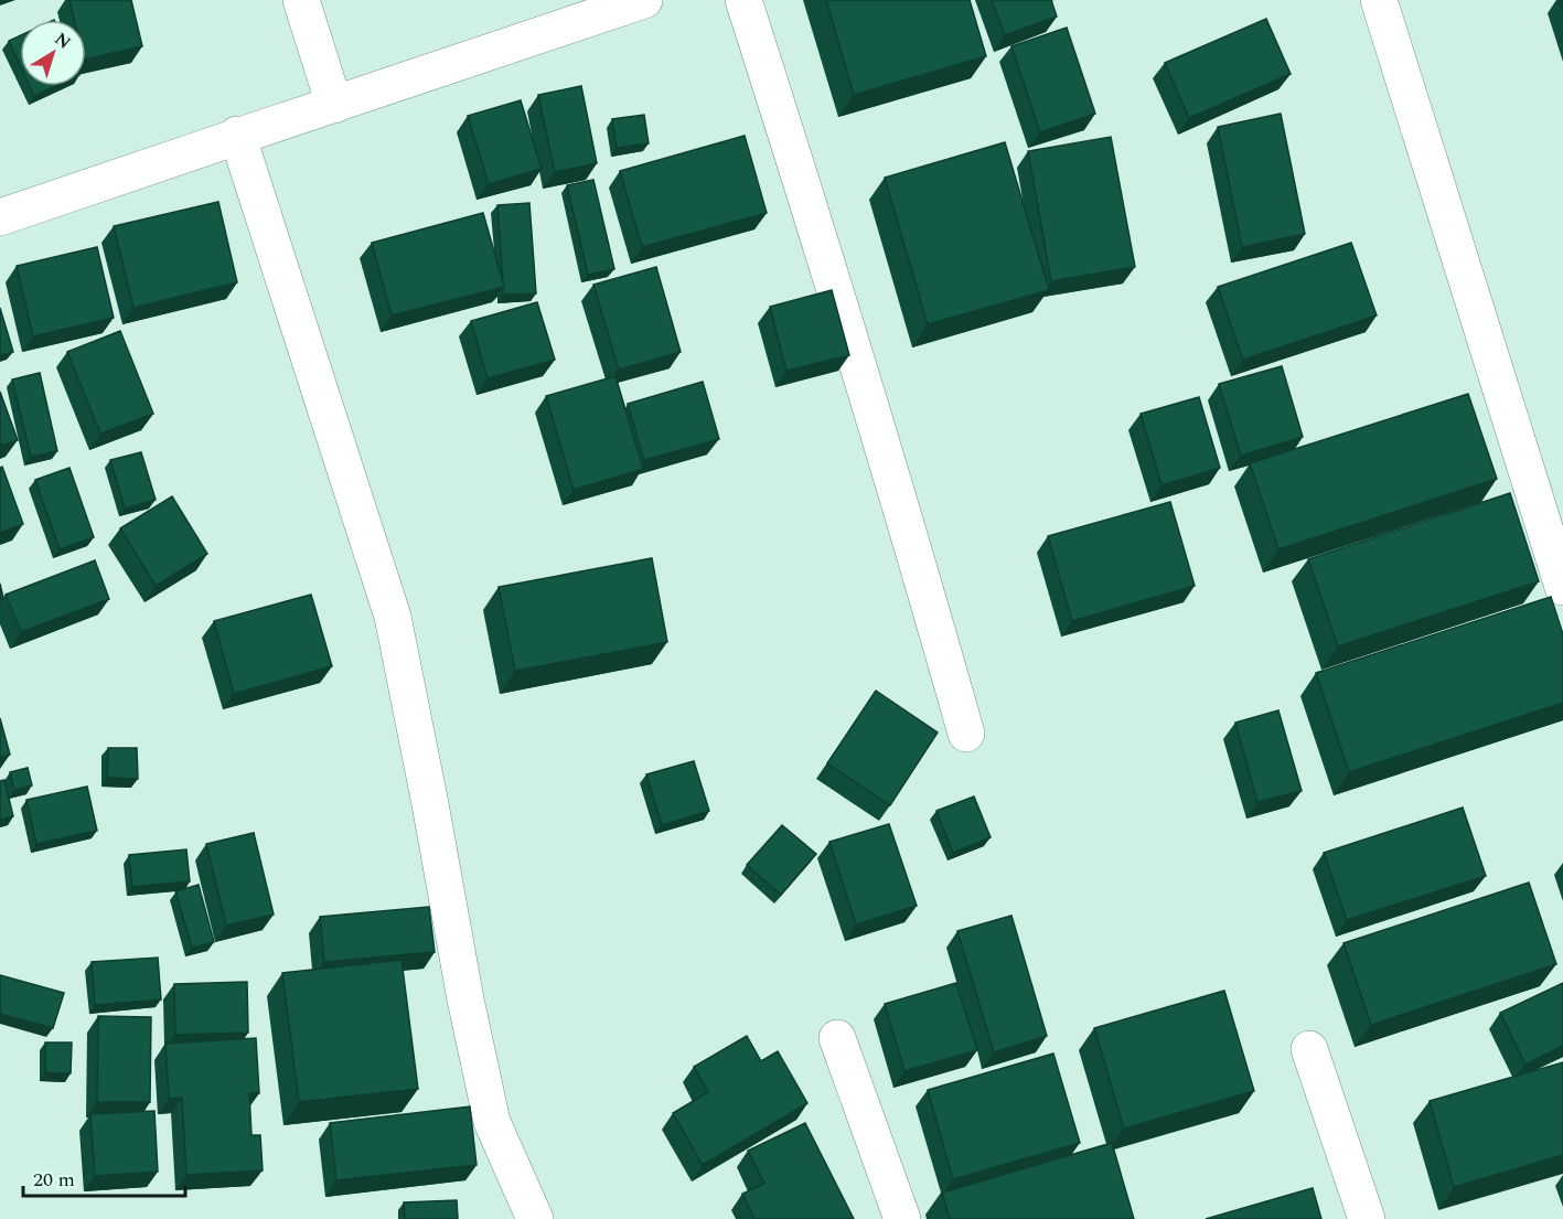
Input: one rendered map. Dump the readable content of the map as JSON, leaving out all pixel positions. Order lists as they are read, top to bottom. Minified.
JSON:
{"scale_bar":"20 m","north":"top right"}
